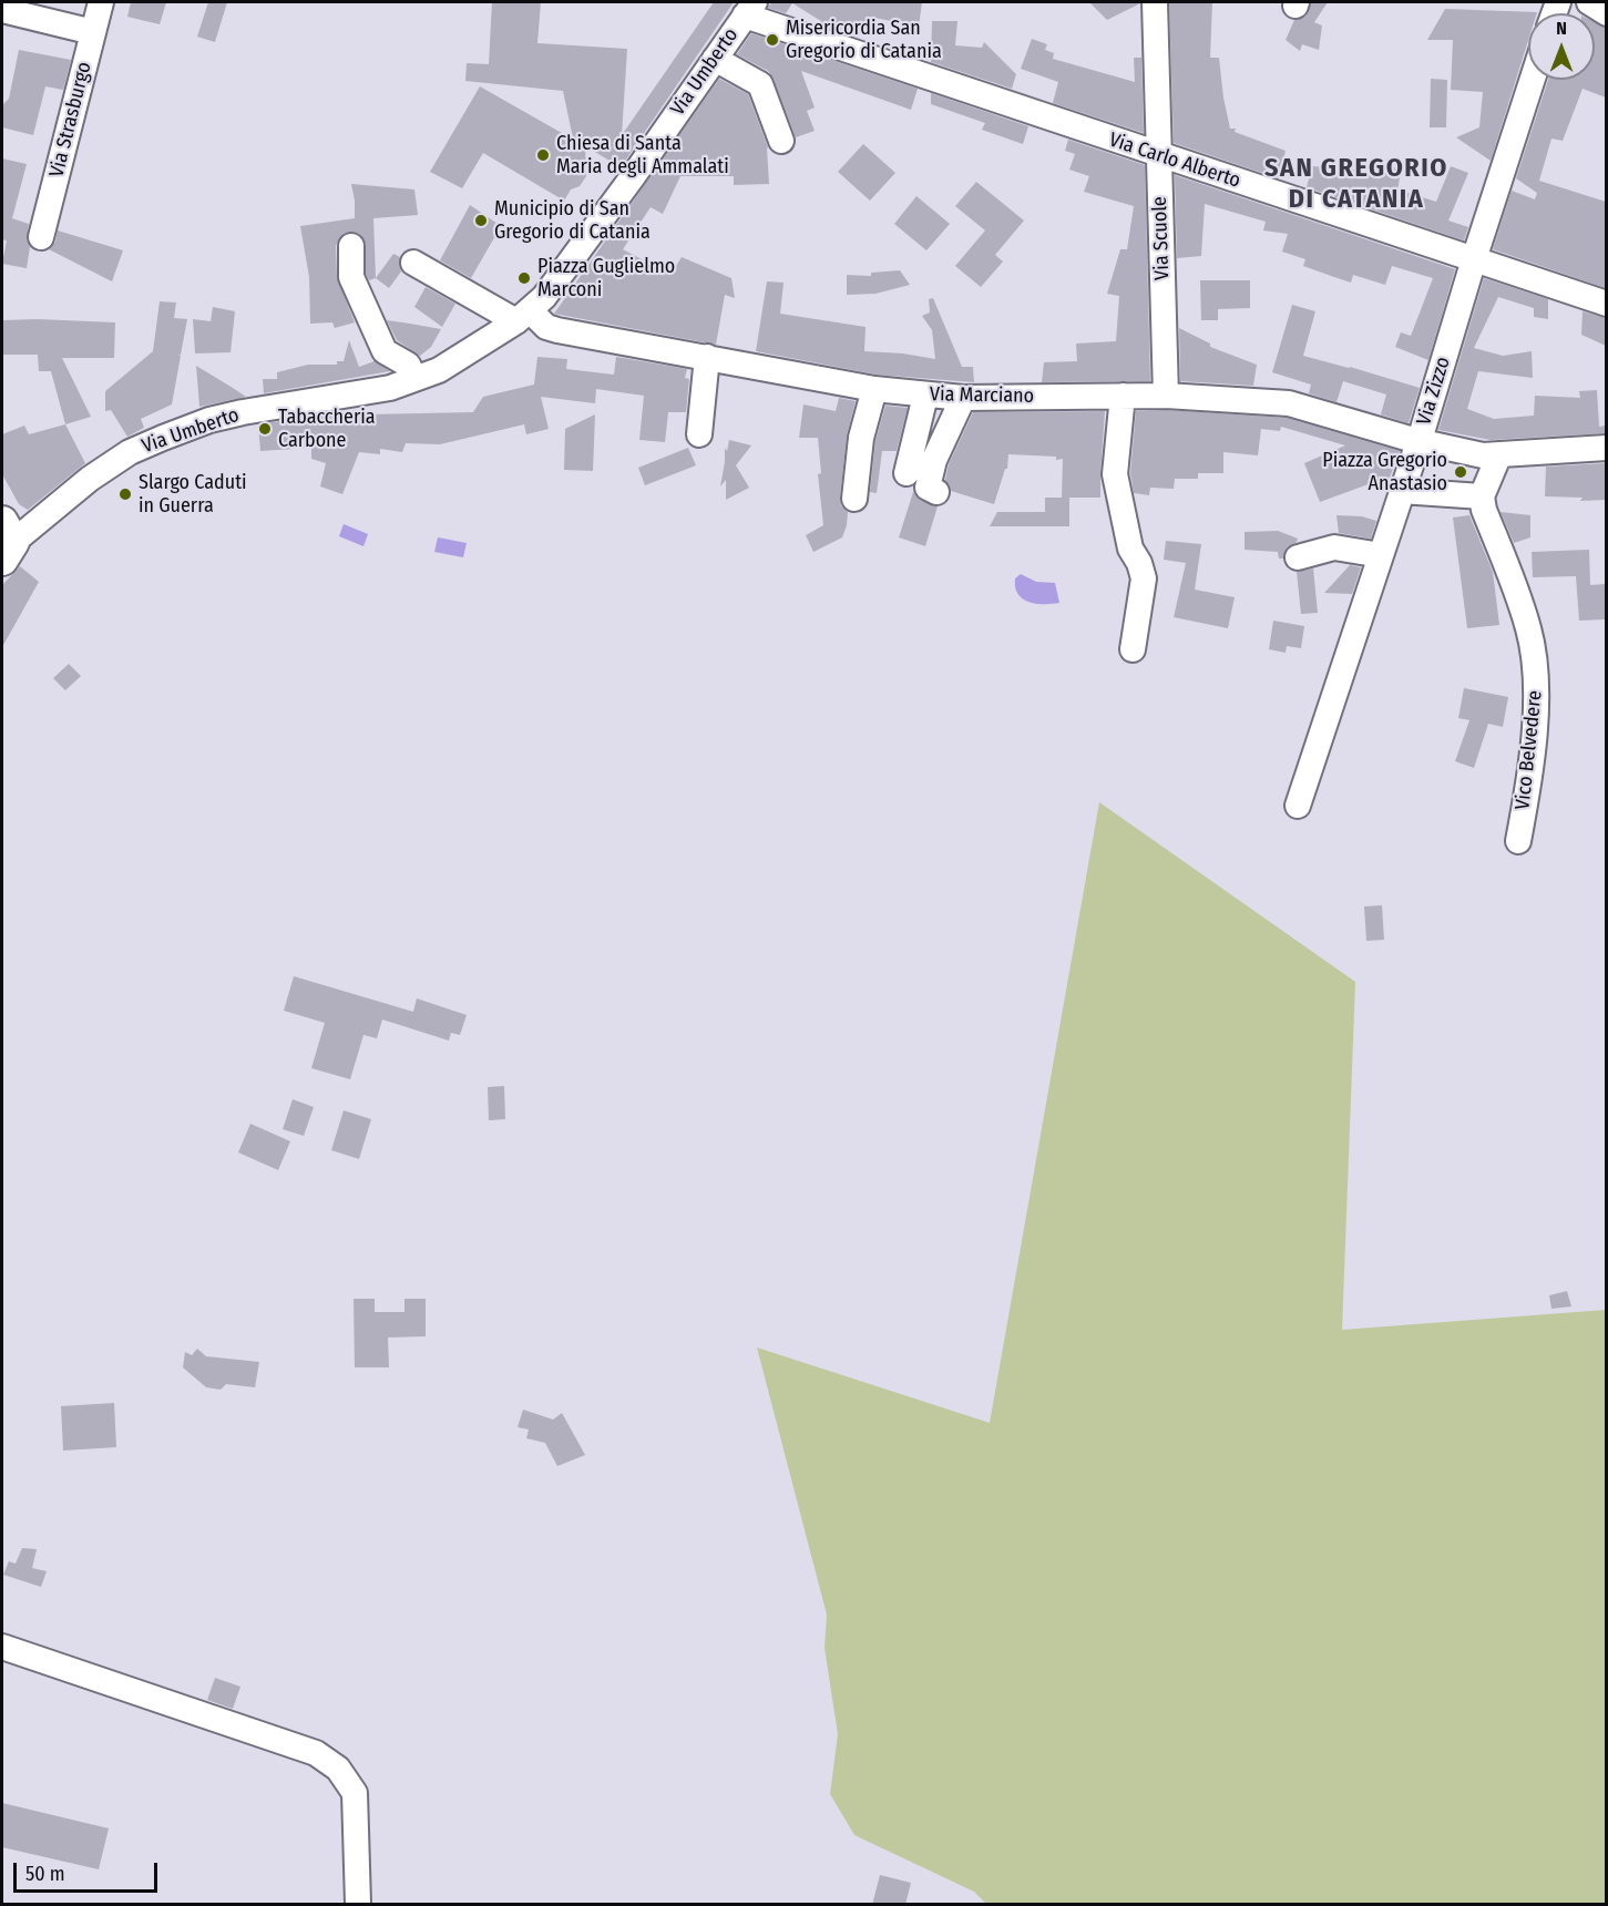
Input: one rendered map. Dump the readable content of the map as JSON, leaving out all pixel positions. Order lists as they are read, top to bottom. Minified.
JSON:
{"streets":{"street":["Via Umberto","Via Strasburgo","Via Carlo Alberto","Via Scuole","Via Zizzo","Via Marciano","Vico Belvedere"]},"crossings":[["Via Umberto","Via Carlo Alberto"],["Via Umberto","Via Marciano"],["Via Carlo Alberto","Via Scuole"],["Via Carlo Alberto","Via Zizzo"],["Via Scuole","Via Marciano"],["Via Zizzo","Via Marciano"]],"districts":["SAN GREGORIO DI CATANIA"],"places":["Misericordia San Gregorio di Catania","Chiesa di Santa Maria degli Ammalati","Municipio di San Gregorio di Catania","Piazza Guglielmo Marconi","Tabaccheria Carbone","Piazza Gregorio Anastasio","Slargo Caduti in Guerra"],"scale_bar":"50 m","north":"top"}
